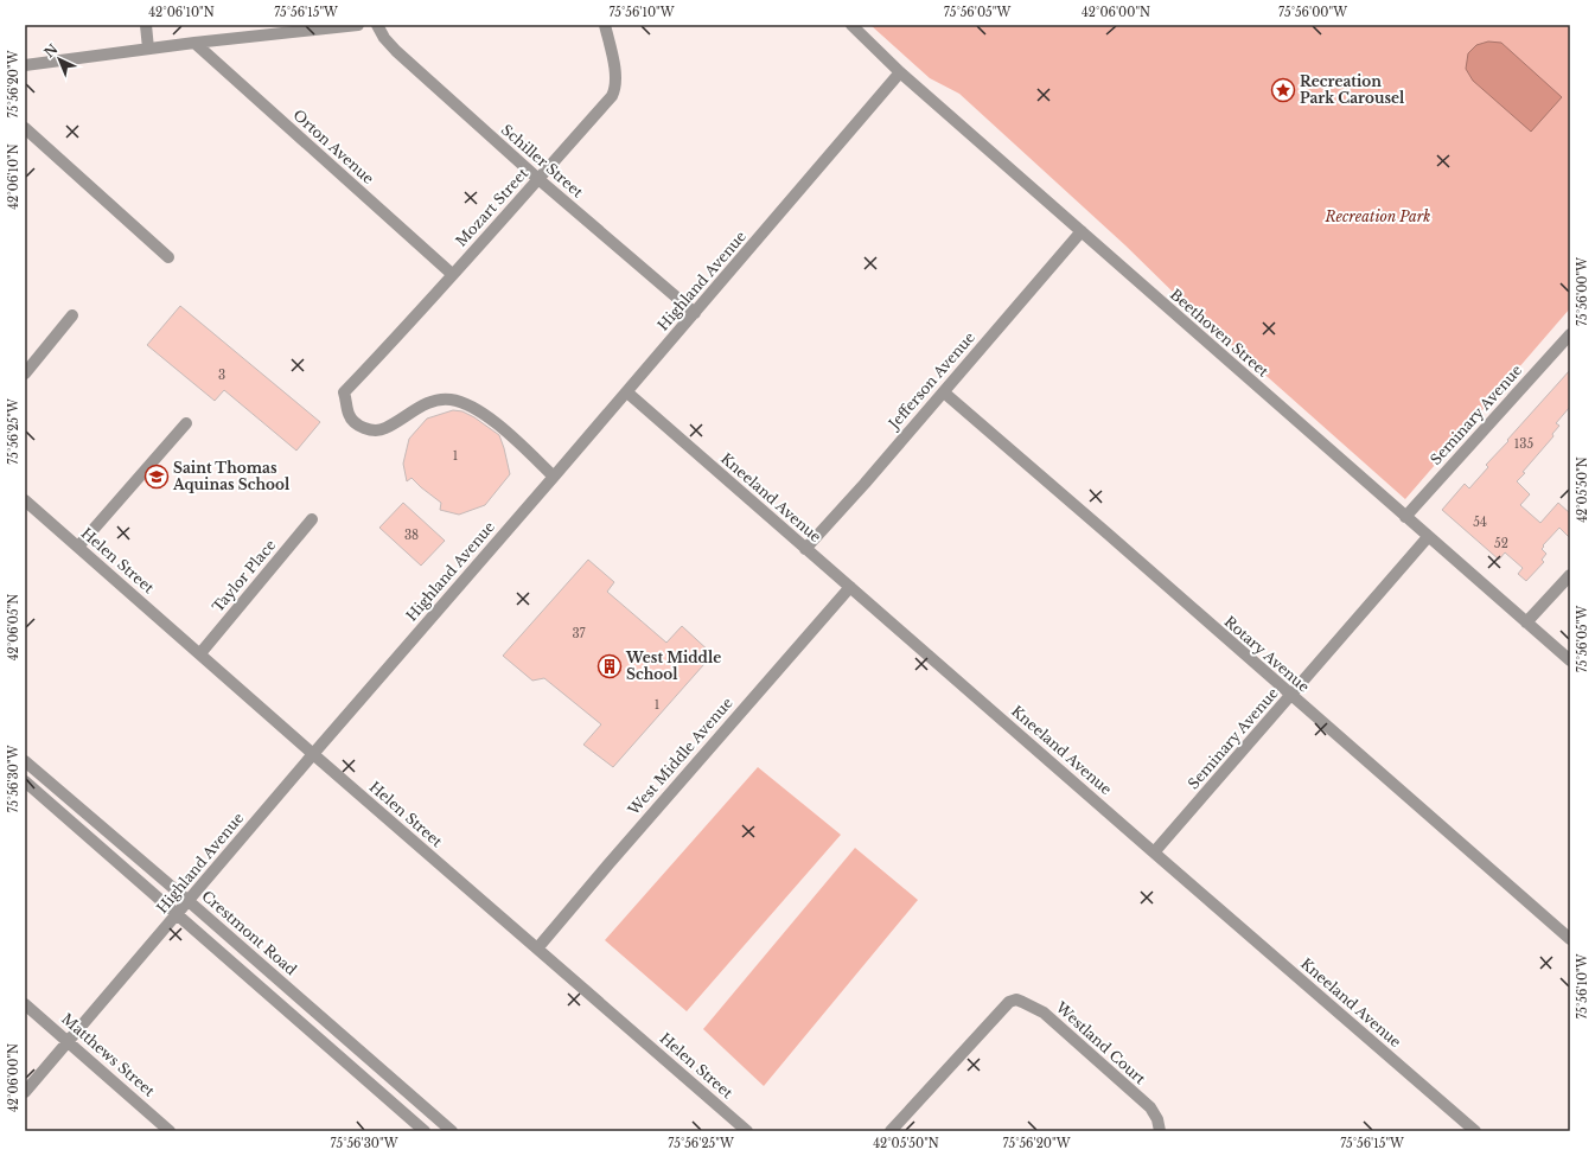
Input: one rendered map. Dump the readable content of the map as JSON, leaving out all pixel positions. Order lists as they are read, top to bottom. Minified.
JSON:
{"streets":{"street":["Orton Avenue","Schiller Street","Mozart Street","Highland Avenue","Beethoven Street","Jefferson Avenue","Seminary Avenue","Kneeland Avenue","Helen Street","Taylor Place","Rotary Avenue","West Middle Avenue","Crestmont Road","Westland Court","Matthews Street"]},"crossings":[["Orton Avenue","Mozart Street"],["Schiller Street","Mozart Street"],["Schiller Street","Highland Avenue"],["Mozart Street","Highland Avenue"],["Highland Avenue","Beethoven Street"],["Highland Avenue","Kneeland Avenue"],["Highland Avenue","Helen Street"],["Highland Avenue","Crestmont Road"],["Highland Avenue","Matthews Street"],["Beethoven Street","Jefferson Avenue"],["Beethoven Street","Seminary Avenue"],["Jefferson Avenue","Kneeland Avenue"],["Jefferson Avenue","Rotary Avenue"],["Seminary Avenue","Kneeland Avenue"],["Seminary Avenue","Rotary Avenue"],["Kneeland Avenue","West Middle Avenue"],["Helen Street","Taylor Place"],["Helen Street","West Middle Avenue"]],"parks":["Recreation Park"],"places":{"place":["Recreation Park Carousel"],"school or university":["Saint Thomas Aquinas School"],"building":["West Middle School"]},"house_numbers":["3","135","1","54","38","52","37","1"],"north":"top left","coordinates":["42°06'10\"N","75°56'15\"W","75°56'10\"W","75°56'05\"W","42°06'00\"N","75°56'00\"W","75°56'20\"W","75°56'25\"W","42°05'50\"N","42°06'05\"N","75°56'30\"W"]}
